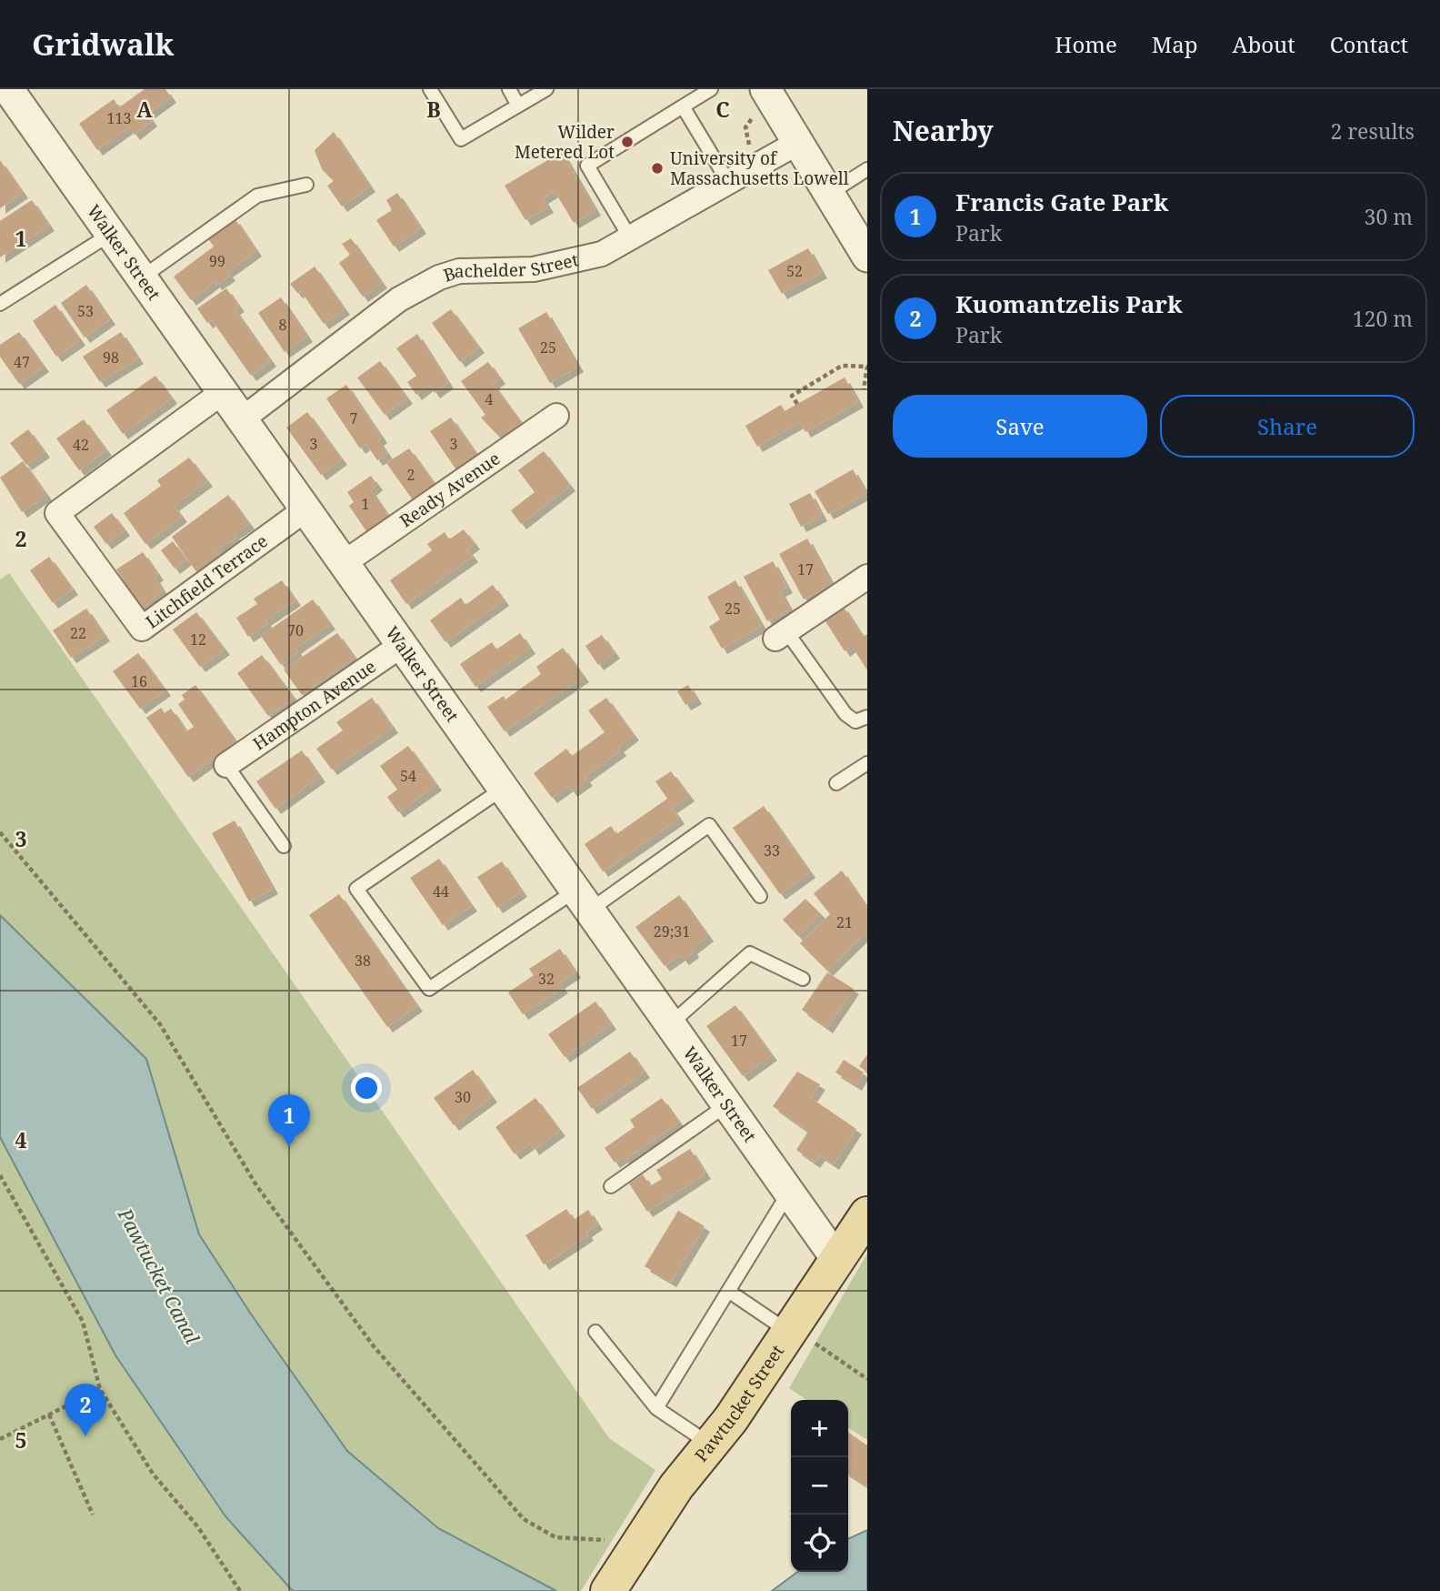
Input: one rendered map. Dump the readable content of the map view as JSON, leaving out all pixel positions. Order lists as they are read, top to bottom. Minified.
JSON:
{"streets":{"main road":["Pawtucket Street"],"street":["Walker Street","Bachelder Street","Ready Avenue","Litchfield Terrace","Hampton Avenue"]},"crossings":[["Walker Street","Bachelder Street"],["Walker Street","Ready Avenue"],["Walker Street","Litchfield Terrace"],["Walker Street","Hampton Avenue"],["Walker Street","Pawtucket Street"]],"water":["Pawtucket Canal"],"places":["Wilder Metered Lot","University of Massachusetts Lowell"],"house_numbers":["113","99","52","53","8","25","98","47","4","7","3","3","42","2","1","17","25","70","22","12","16","54","33","44","21","29;31","38","32","17","30"],"page":{"header":"Gridwalk","nav":["Home","Map","About","Contact"],"heading":["Nearby","2 results"],"list":[{"mark":"1","name":"Francis Gate Park","note":"Park","value":"30 m"},{"mark":"2","name":"Kuomantzelis Park","note":"Park","value":"120 m"}],"buttons":["Save","Share"],"pins":["1","2"],"map_buttons":["+","−"]},"grid":{"columns":["A","B","C"],"rows":["1","2","3","4","5"]}}
